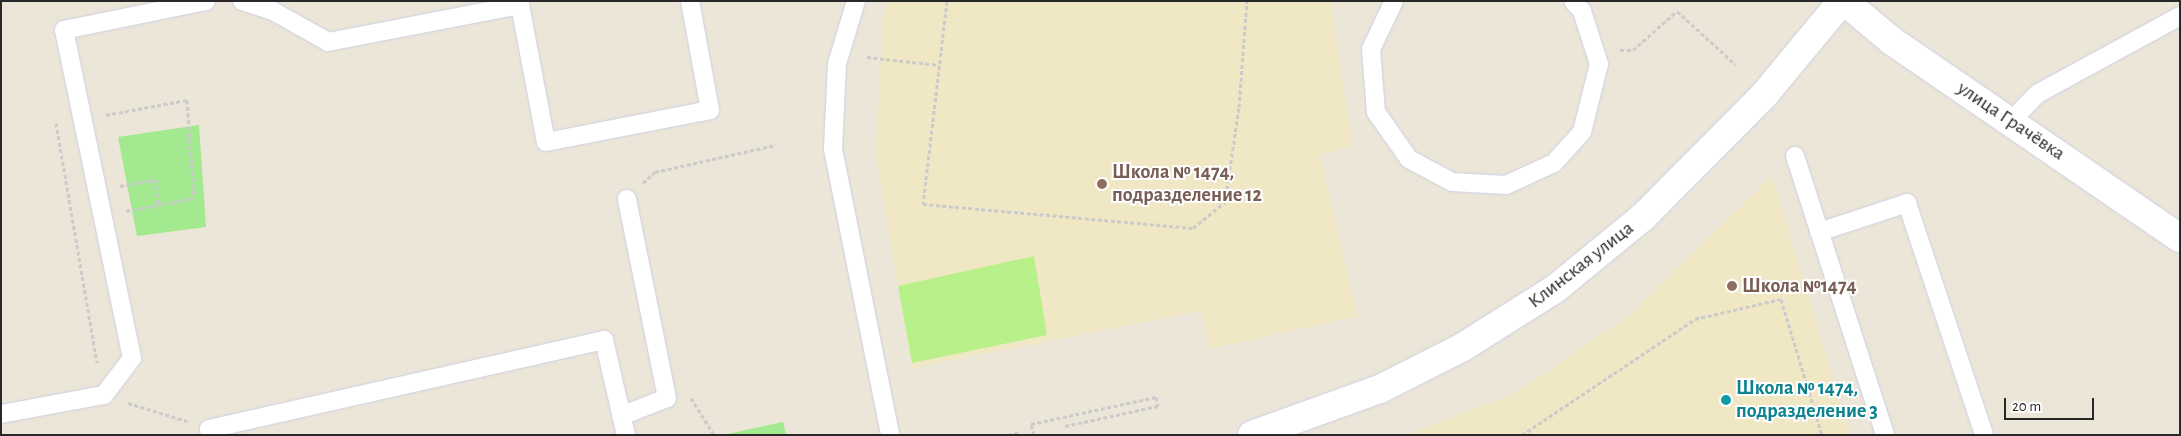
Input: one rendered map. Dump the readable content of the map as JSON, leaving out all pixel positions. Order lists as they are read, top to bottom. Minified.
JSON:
{"streets":{"street":["улица Грачёвка","Клинская улица"]},"crossings":[["улица Грачёвка","Клинская улица"]],"places":["Школа № 1474, подразделение 12","Школа №1474","Школа № 1474, подразделение 3"],"scale_bar":"20 m"}
